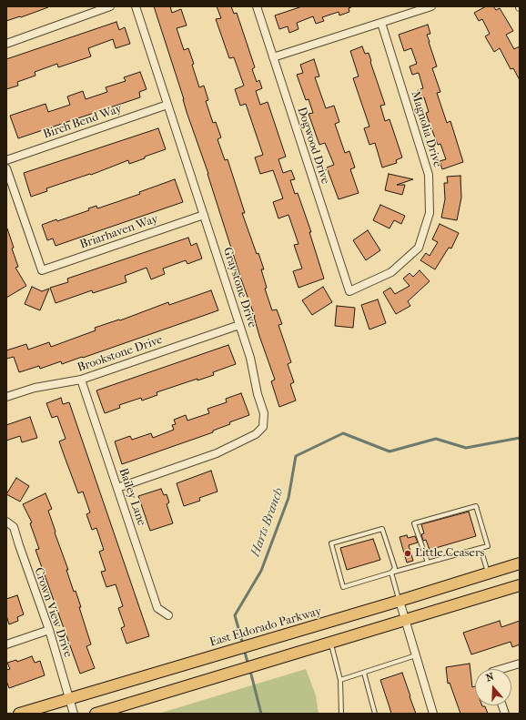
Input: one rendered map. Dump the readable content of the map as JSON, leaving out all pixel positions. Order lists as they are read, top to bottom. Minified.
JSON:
{"streets":{"main road":["East Eldorado Parkway"],"street":["Birch Bend Way","Magnolia Drive","Dogwood Drive","Briarhaven Way","Graystone Drive","Brookstone Drive","Bailey Lane","Crown View Drive"]},"crossings":[["Birch Bend Way","Graystone Drive"],["Magnolia Drive","Dogwood Drive"],["Briarhaven Way","Graystone Drive"],["Graystone Drive","Brookstone Drive"],["Graystone Drive","Bailey Lane"],["Brookstone Drive","Bailey Lane"],["Crown View Drive","East Eldorado Parkway"]],"water":["Harts Branch"],"places":["Little Ceasers"],"north":"top"}
